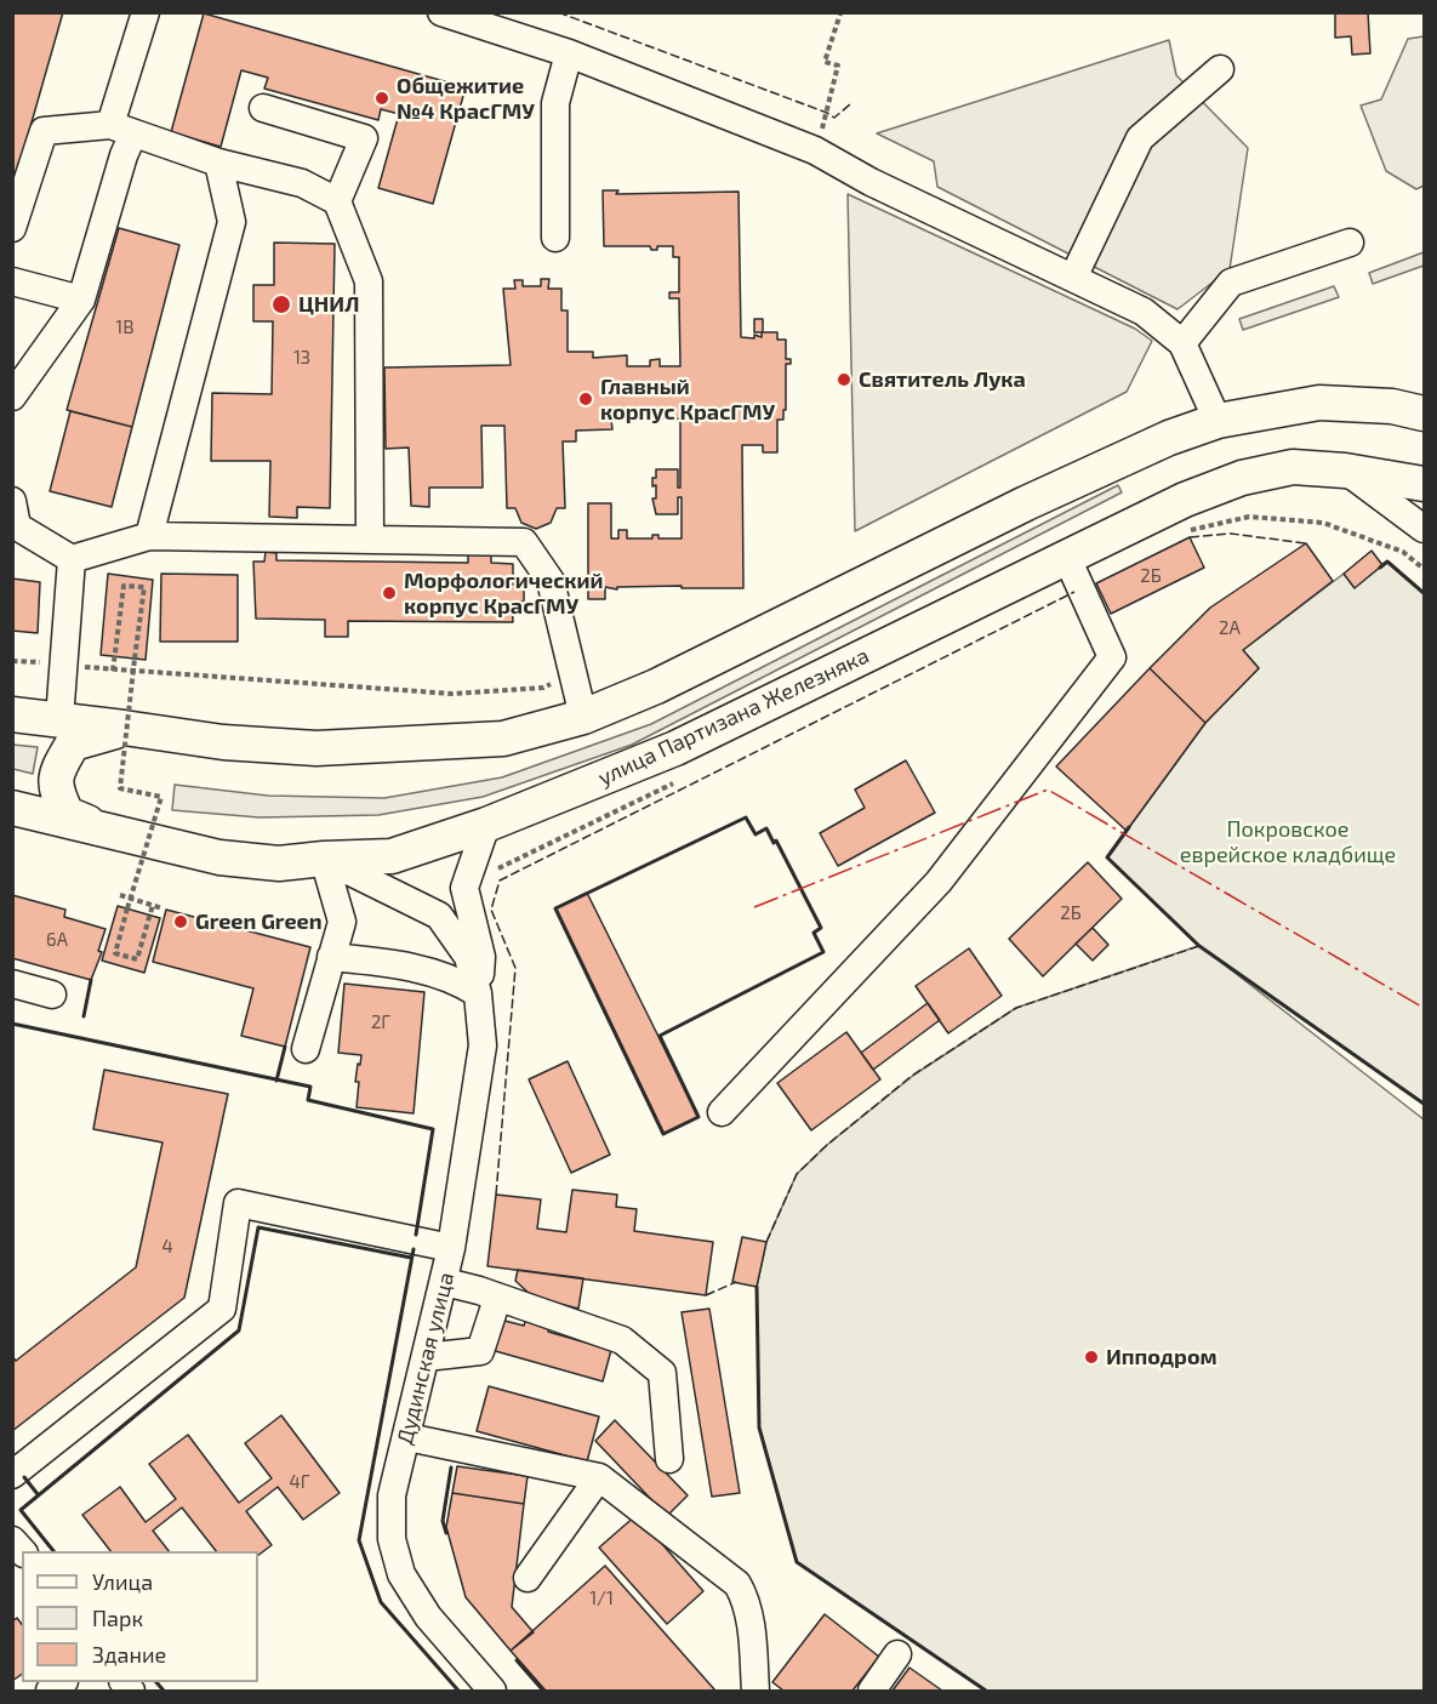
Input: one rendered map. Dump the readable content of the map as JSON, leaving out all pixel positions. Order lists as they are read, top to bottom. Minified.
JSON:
{"streets":{"main road":["улица Партизана Железняка"],"street":["Дудинская улица"]},"parks":["Покровское еврейское кладбище"],"places":["Общежитие №4 КрасГМУ","ЦНИЛ","Святитель Лука","Главный корпус КрасГМУ","Морфологический корпус КрасГМУ","Green Green","Ипподром"],"house_numbers":["1В","1З","2Б","2А","2Б","6А","2Г","4","4Г","1/1"],"legend":["Улица","Парк","Здание"]}
